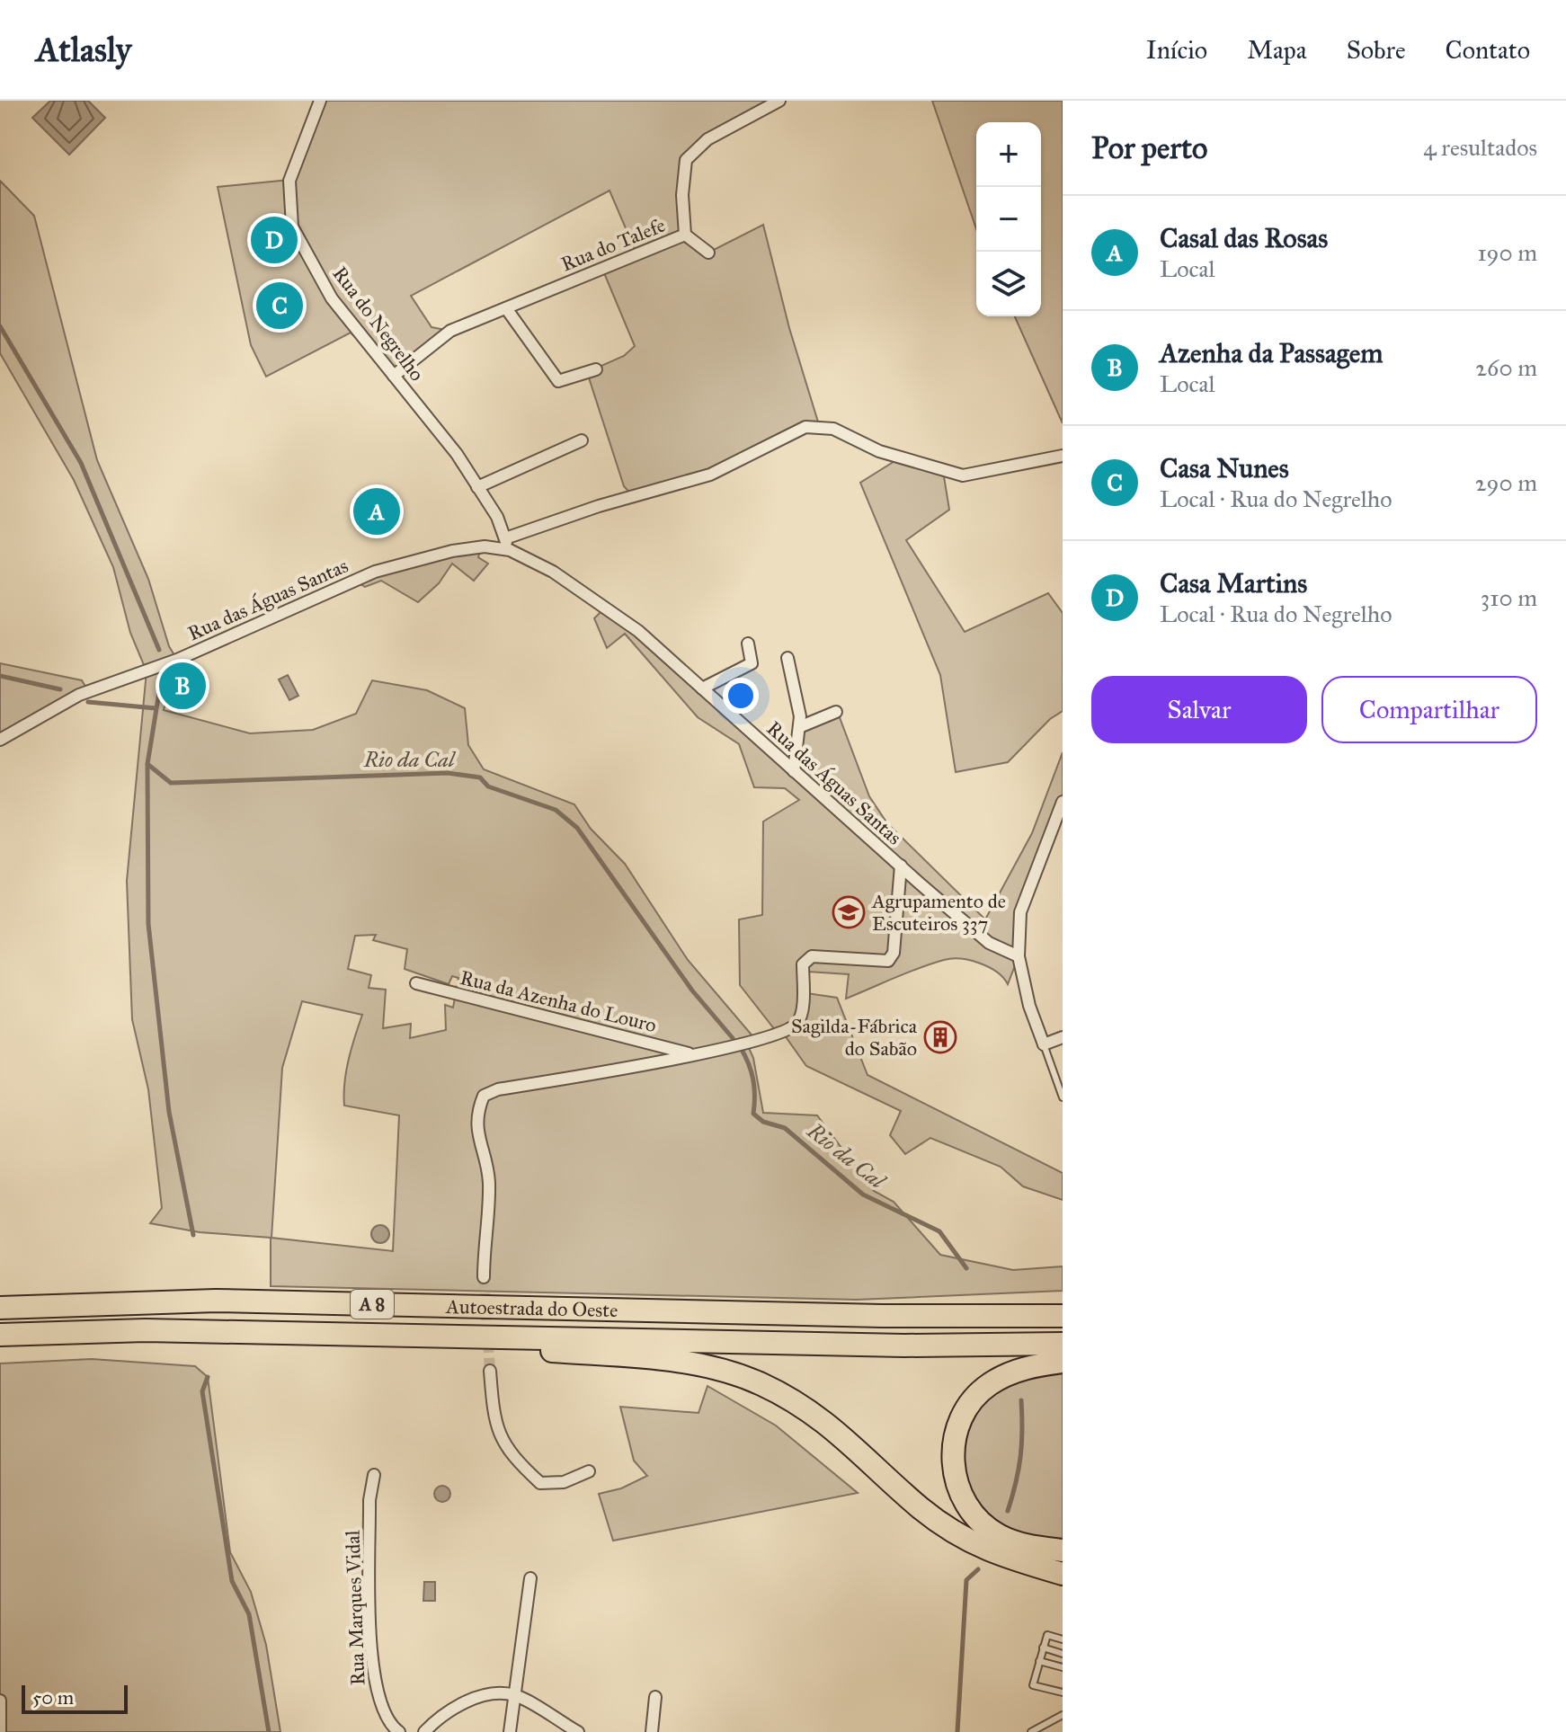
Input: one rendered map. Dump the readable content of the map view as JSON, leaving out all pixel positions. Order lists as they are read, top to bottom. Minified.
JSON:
{"streets":{"highway":["A 8","Autoestrada do Oeste"],"street":["Rua do Talefe","Rua do Negrelho","Rua das Águas Santas","Rua da Azenha do Louro","Rua Marques Vidal"]},"crossings":[["Rua do Talefe","Rua do Negrelho"],["Rua do Negrelho","Rua das Águas Santas"]],"water":["Rio da Cal"],"places":{"school or university":["Agrupamento de Escuteiros 337"],"building":["Sagilda-Fábrica do Sabão"]},"scale_bar":"50 m","page":{"header":"Atlasly","nav":["Início","Mapa","Sobre","Contato"],"heading":["Por perto","4 resultados"],"map_buttons":["+","−"],"list":[{"mark":"A","name":"Casal das Rosas","note":"Local","value":"190 m"},{"mark":"B","name":"Azenha da Passagem","note":"Local","value":"260 m"},{"mark":"C","name":"Casa Nunes","note":"Local · Rua do Negrelho","value":"290 m"},{"mark":"D","name":"Casa Martins","note":"Local · Rua do Negrelho","value":"310 m"}],"pins":["D","C","A","B"],"buttons":["Salvar","Compartilhar"],"scale":"50 m"}}
